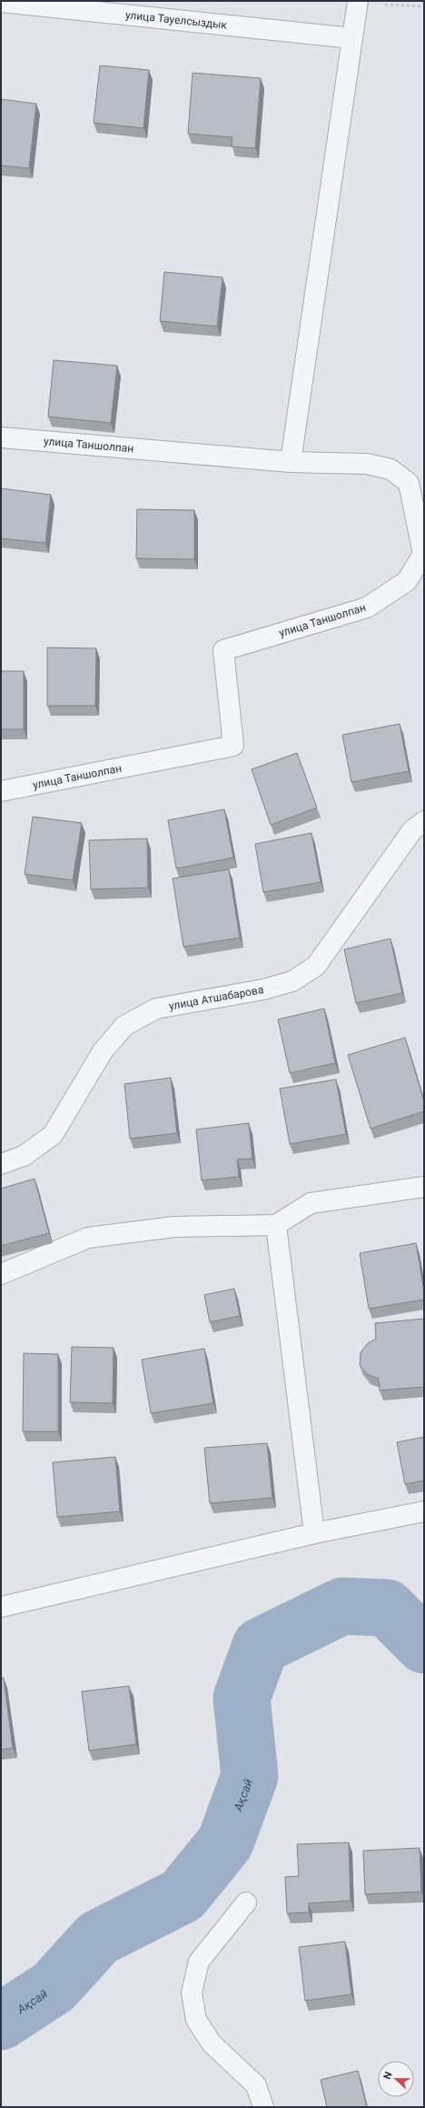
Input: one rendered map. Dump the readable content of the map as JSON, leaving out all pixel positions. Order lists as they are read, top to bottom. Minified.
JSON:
{"streets":{"street":["улица Тауелсыздык","улица Таншолпан","улица Атшабарова"]},"water":["Ақсай"],"north":"left"}
